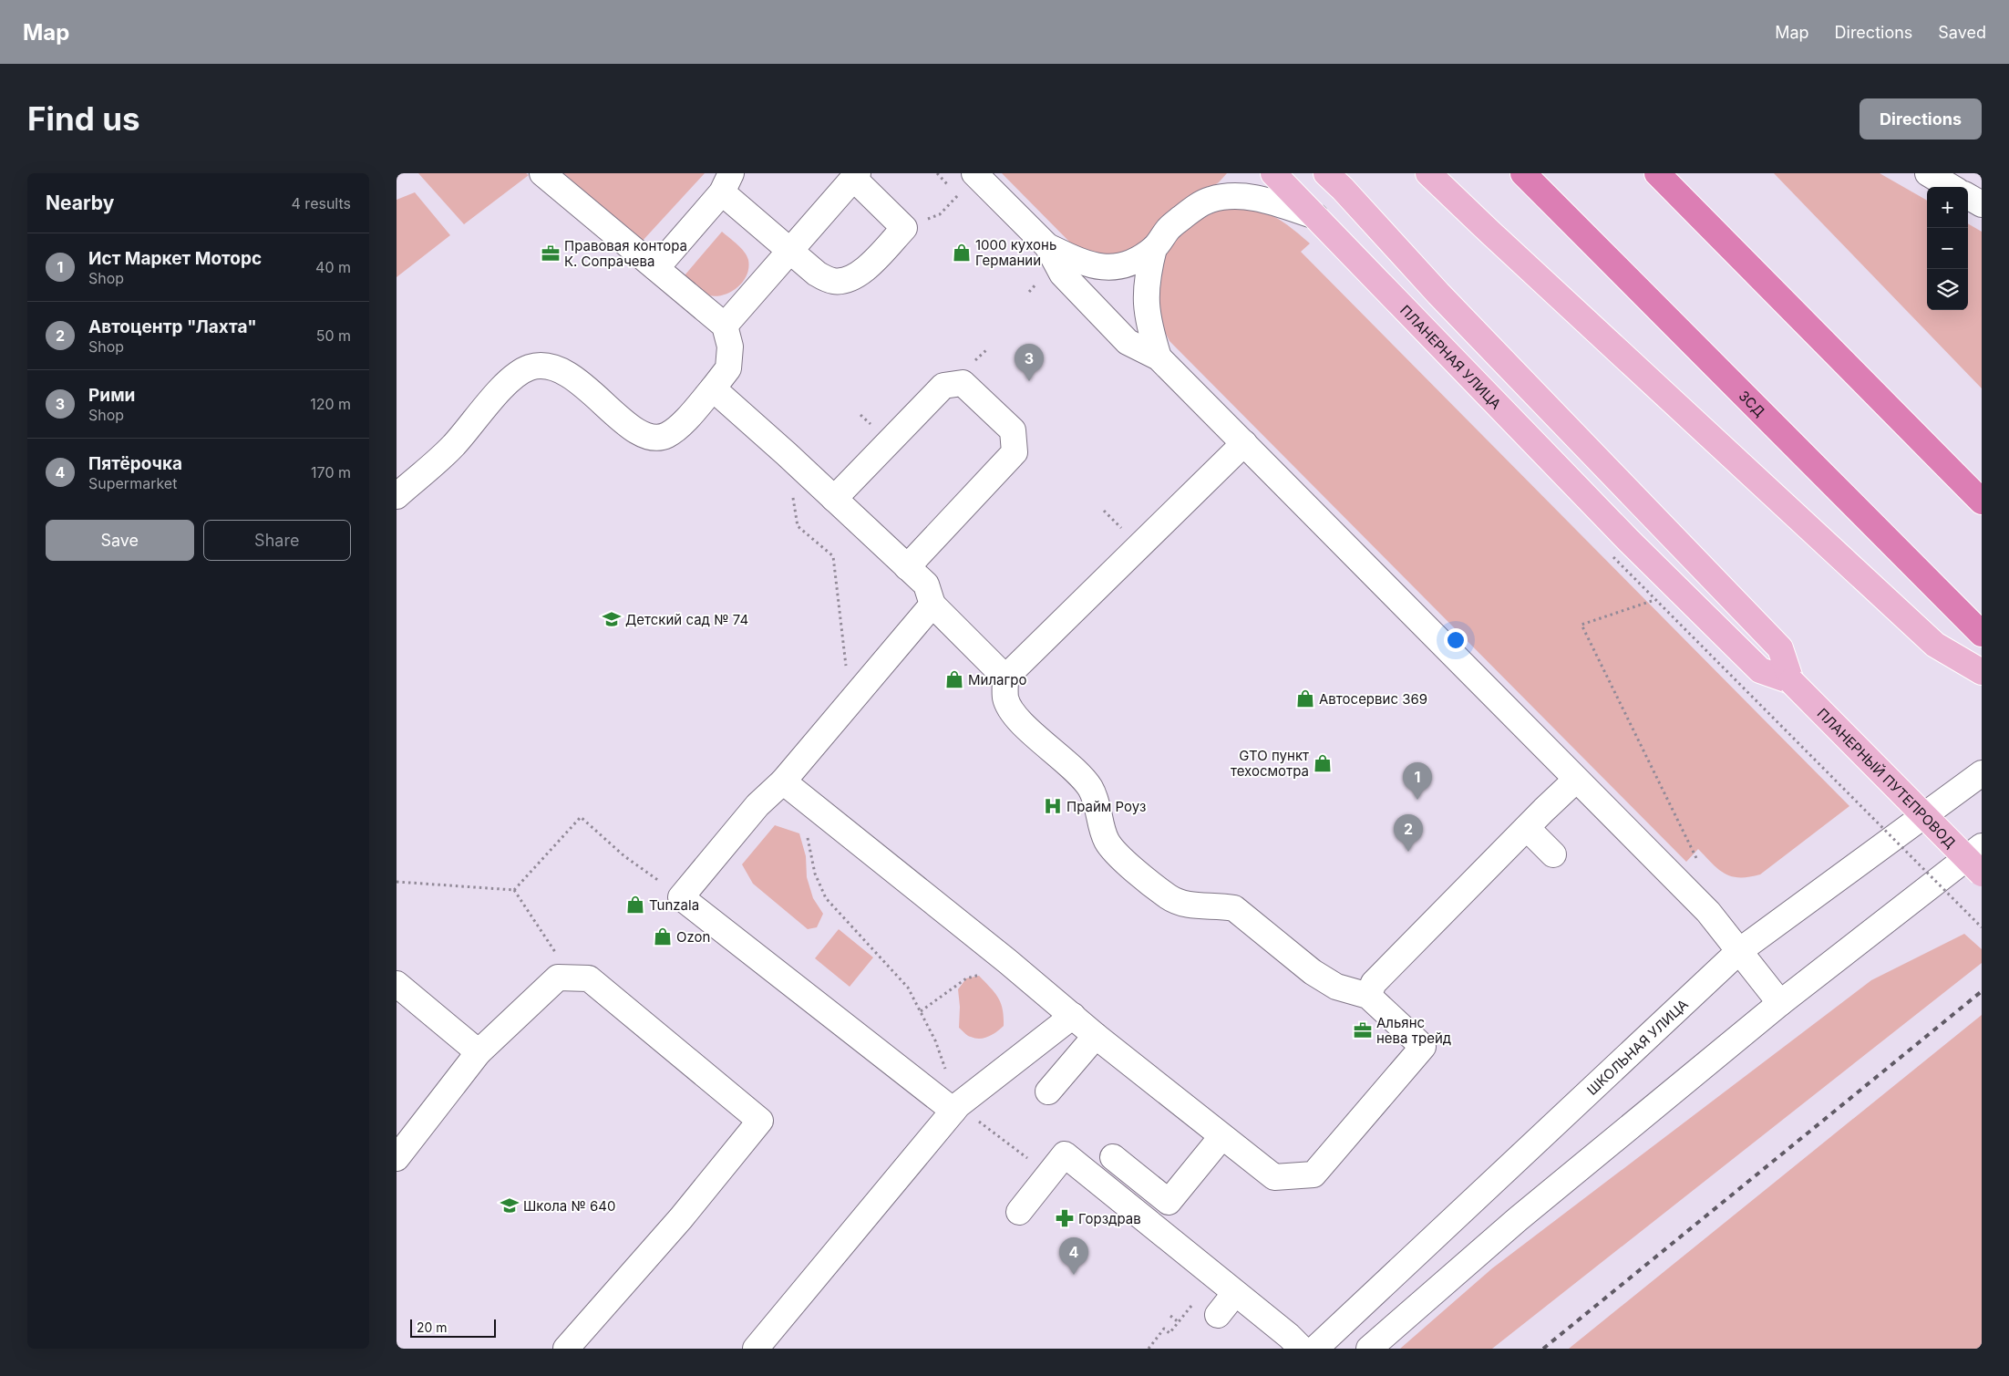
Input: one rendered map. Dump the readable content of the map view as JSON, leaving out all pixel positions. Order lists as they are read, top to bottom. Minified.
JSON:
{"streets":{"highway":["ЗСД"],"main road":["ПЛАНЕРНАЯ УЛИЦА","ПЛАНЕРНЫЙ ПУТЕПРОВОД"],"street":["ШКОЛЬНАЯ УЛИЦА"]},"crossings":[["ПЛАНЕРНАЯ УЛИЦА","ПЛАНЕРНЫЙ ПУТЕПРОВОД"]],"places":{"shop":["1000 кухонь Германии","Милагро","Автосервис 369","GTO пункт техосмотра","Tunzala","Ozon"],"office":["Правовая контора К. Сопрачева","Альянс нева трейд"],"school or university":["Детский сад № 74","Школа № 640"],"hospital":["Прайм Роуз"],"pharmacy":["Горздрав"]},"scale_bar":"20 m","page":{"header":"Map","nav":["Map","Directions","Saved"],"buttons":["Directions",["Save","Share"]],"title":"Find us","heading":["Nearby","4 results"],"map_buttons":["+","−"],"list":[{"mark":"1","name":"Ист Маркет Моторс","note":"Shop","value":"40 m"},{"mark":"2","name":"Автоцентр \"Лахта\"","note":"Shop","value":"50 m"},{"mark":"3","name":"Рими","note":"Shop","value":"120 m"},{"mark":"4","name":"Пятёрочка","note":"Supermarket","value":"170 m"}],"pins":["3","1","2","4"],"scale":"20 m"}}
